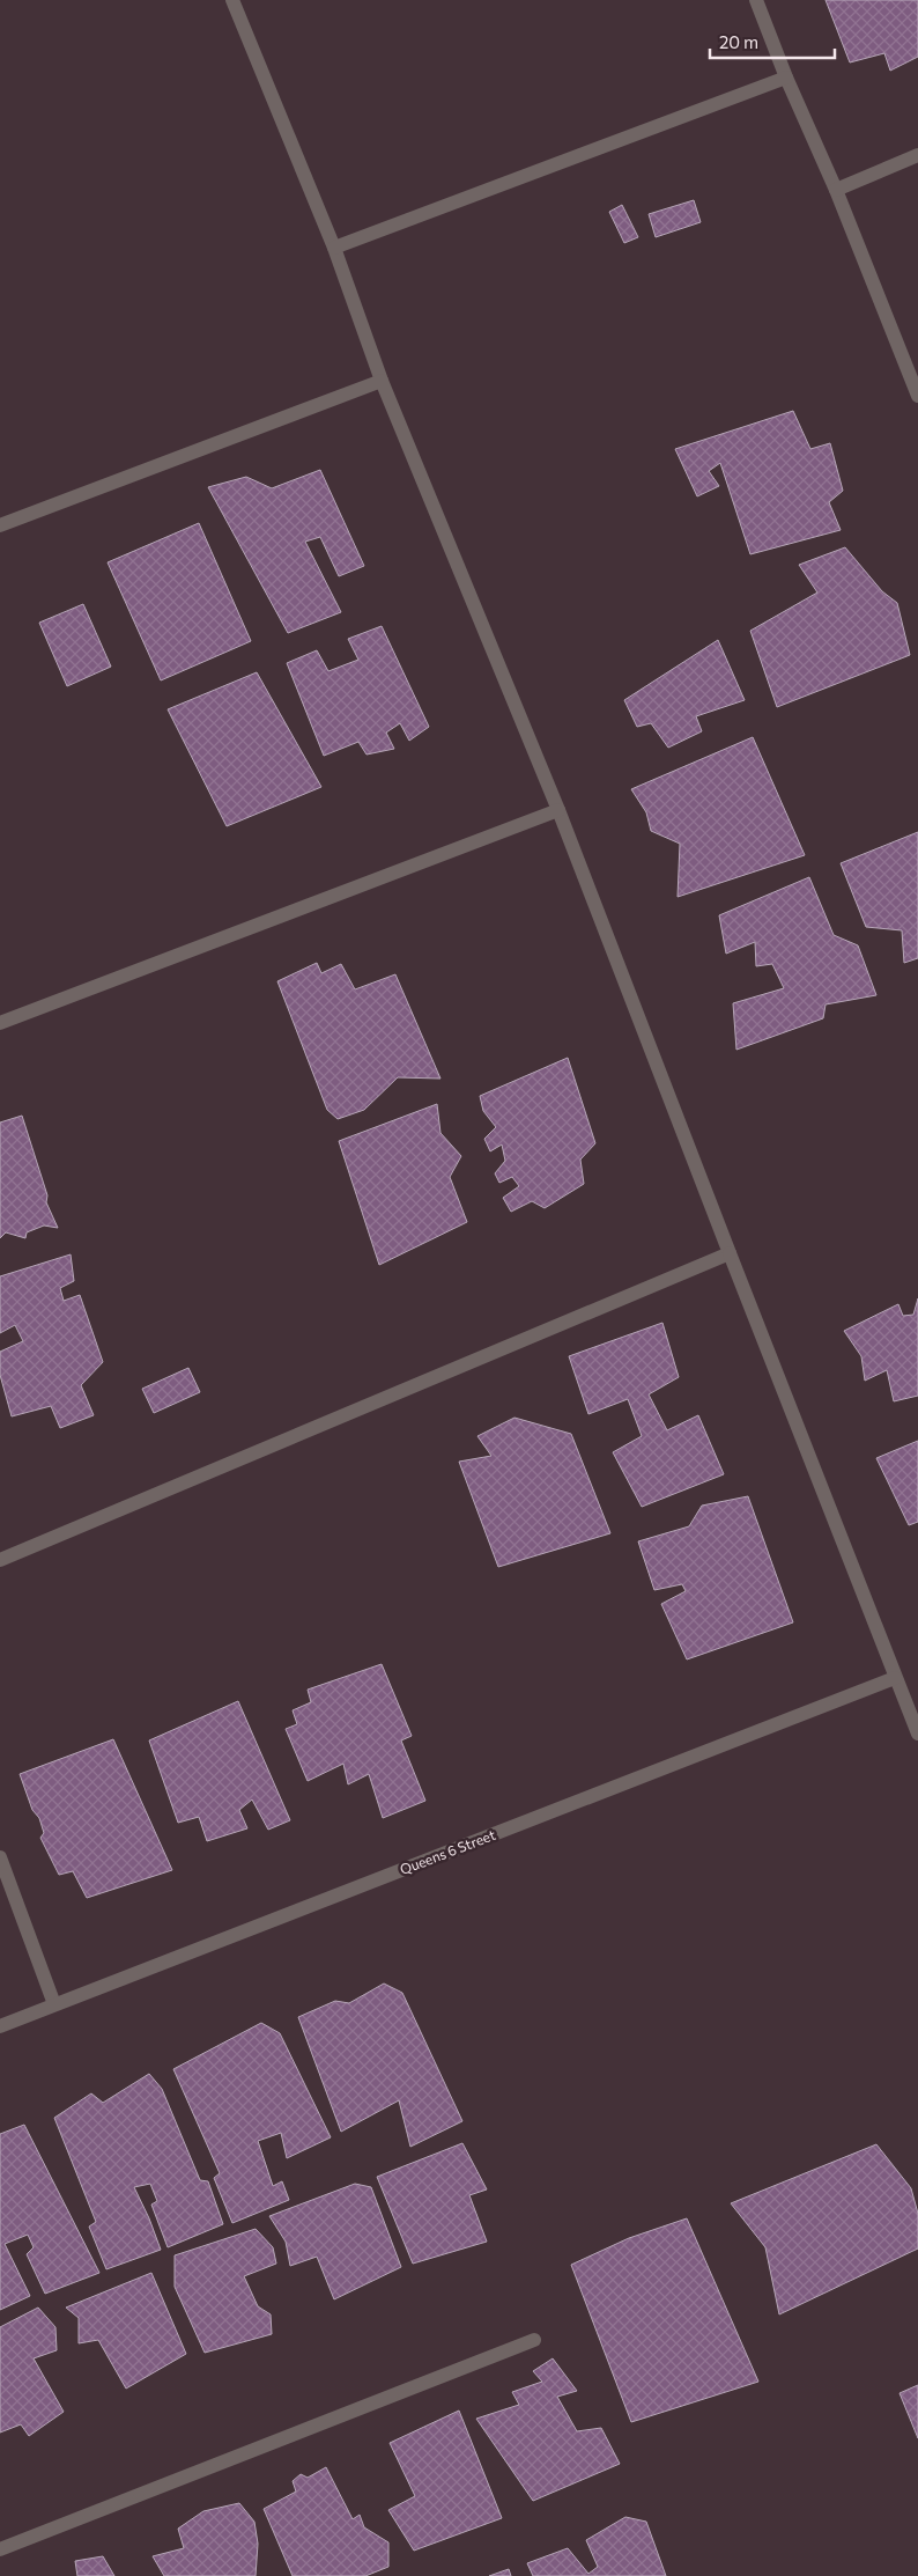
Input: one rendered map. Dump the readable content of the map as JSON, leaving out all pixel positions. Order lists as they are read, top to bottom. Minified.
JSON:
{"streets":{"street":["Queens 6 Street"]},"scale_bar":"20 m"}
